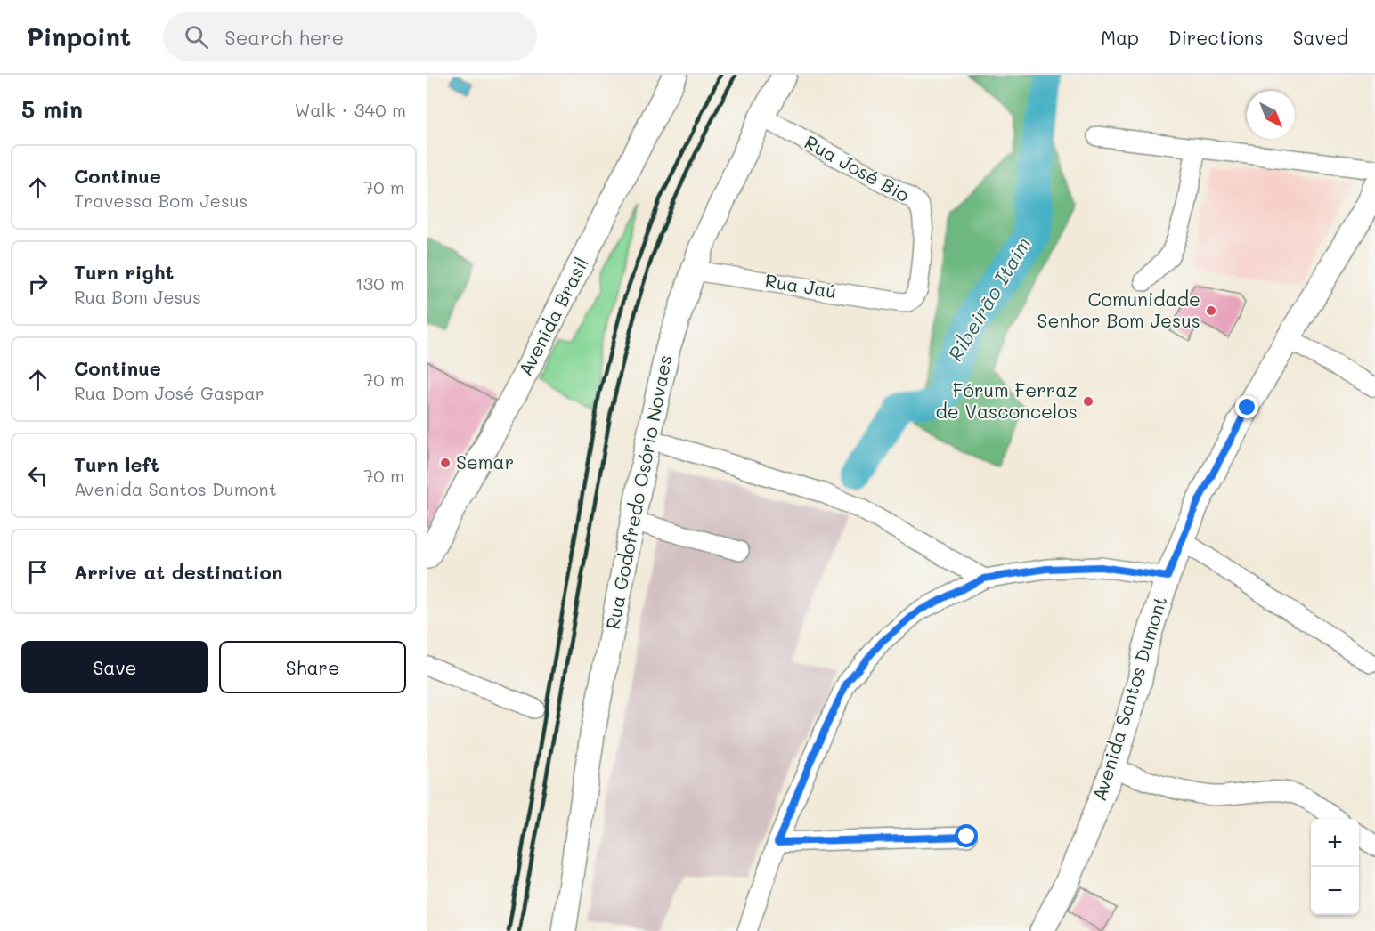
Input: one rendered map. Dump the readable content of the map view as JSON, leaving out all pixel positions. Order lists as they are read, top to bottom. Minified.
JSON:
{"streets":{"main road":["Avenida Brasil","Rua Godofredo Osório Novaes","Avenida Santos Dumont"],"street":["Rua José Bio","Rua Jaú"]},"crossings":[["Rua José Bio","Rua Jaú"],["Rua José Bio","Rua Godofredo Osório Novaes"],["Rua Jaú","Rua Godofredo Osório Novaes"]],"water":["Ribeirão Itaim"],"places":["Comunidade Senhor Bom Jesus","Fórum Ferraz de Vasconcelos","Semar"],"north":"bottom right","page":{"header":"Pinpoint","search":"Search here","nav":["Map","Directions","Saved"],"heading":["5 min","Walk · 340 m"],"list":[["Continue","Travessa Bom Jesus","70 m"],["Turn right","Rua Bom Jesus","130 m"],["Continue","Rua Dom José Gaspar","70 m"],["Turn left","Avenida Santos Dumont","70 m"],"Arrive at destination"],"buttons":["Save","Share"],"map_buttons":["+","−"]}}
